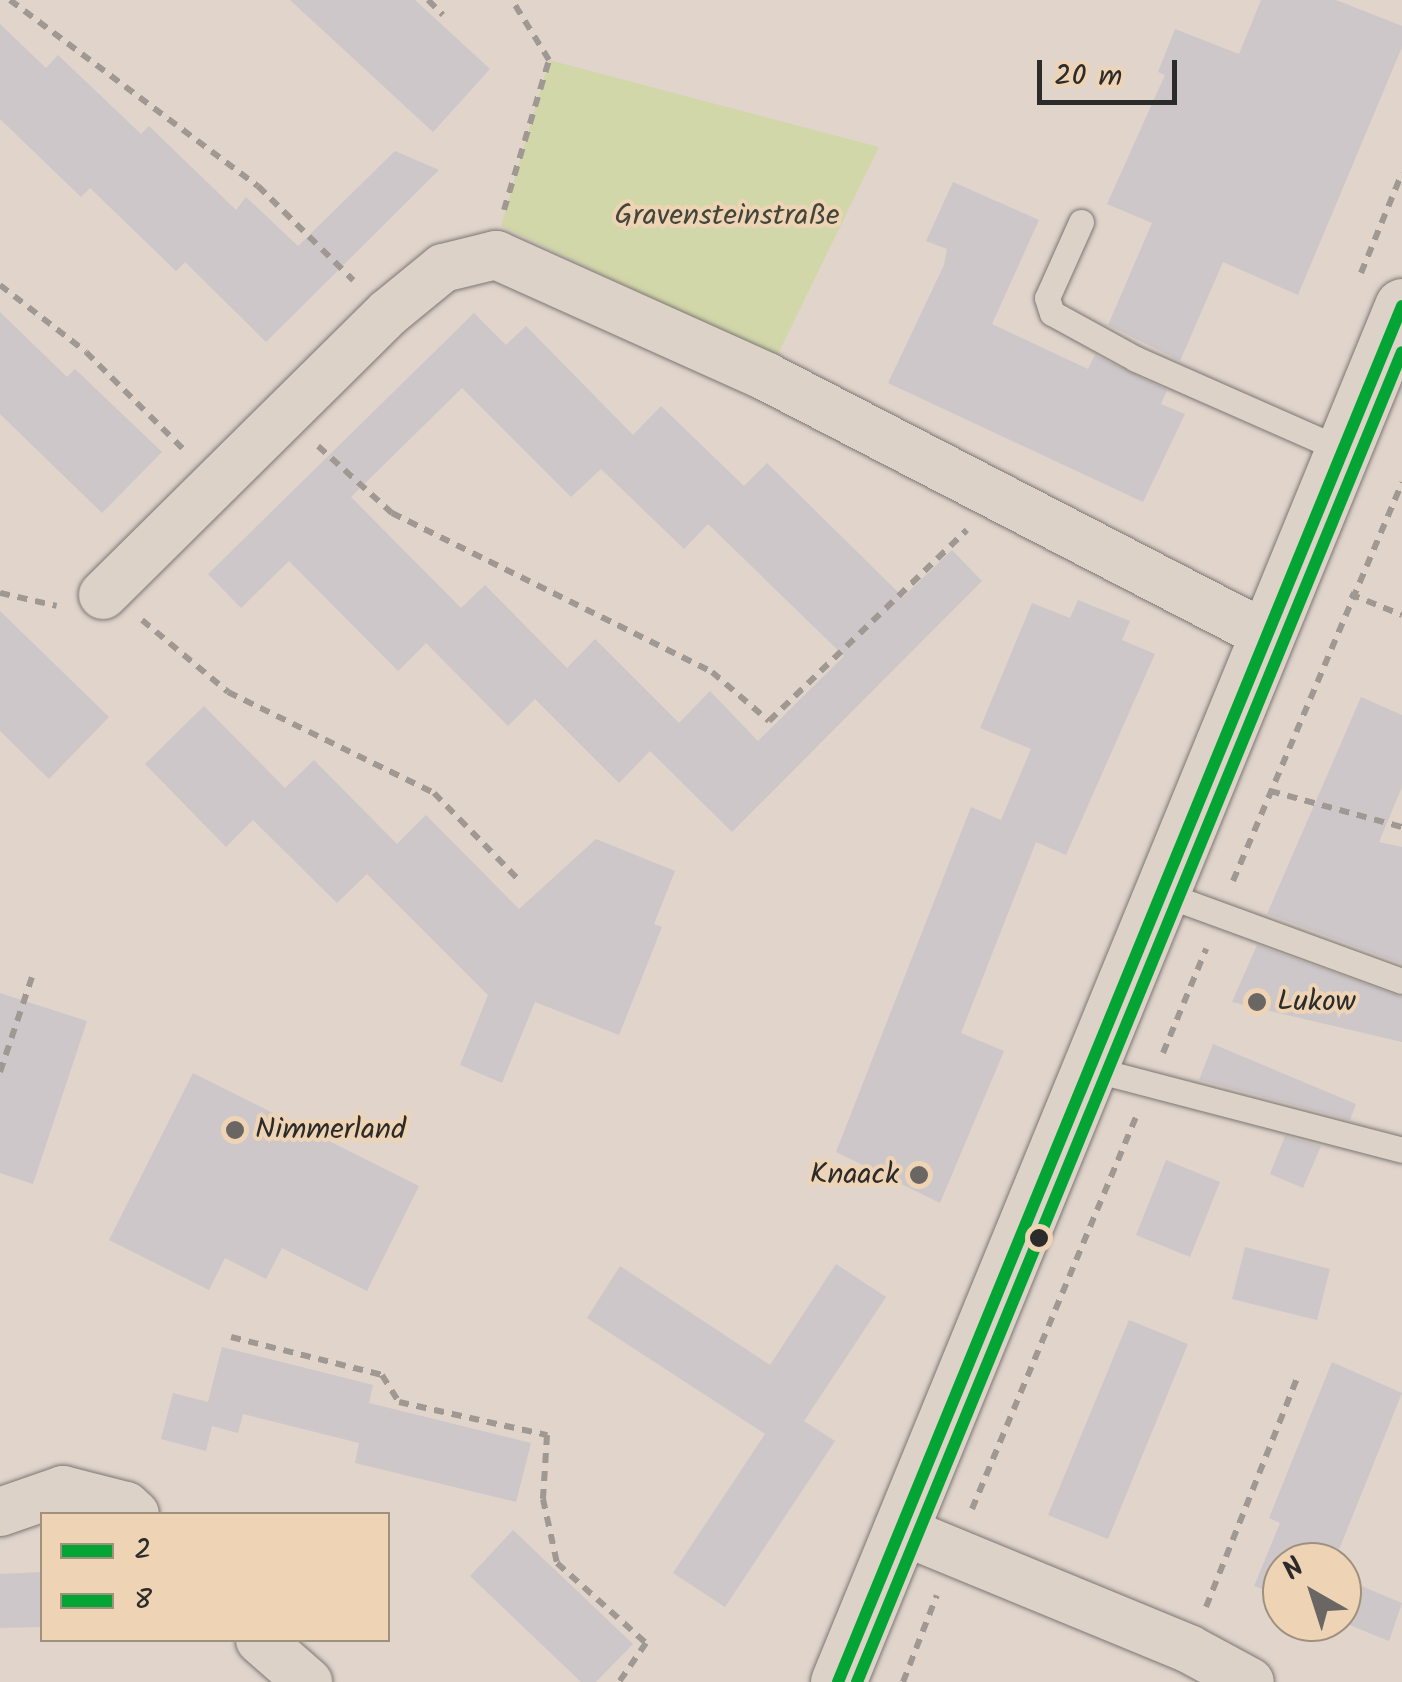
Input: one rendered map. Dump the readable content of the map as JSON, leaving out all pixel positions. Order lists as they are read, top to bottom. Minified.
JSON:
{"parks":["Gravensteinstraße"],"places":["Lukow","Nimmerland","Knaack"],"lines":["transit line 2","transit line 8"],"legend":["2","8"],"scale_bar":"20 m","north":"top left"}
